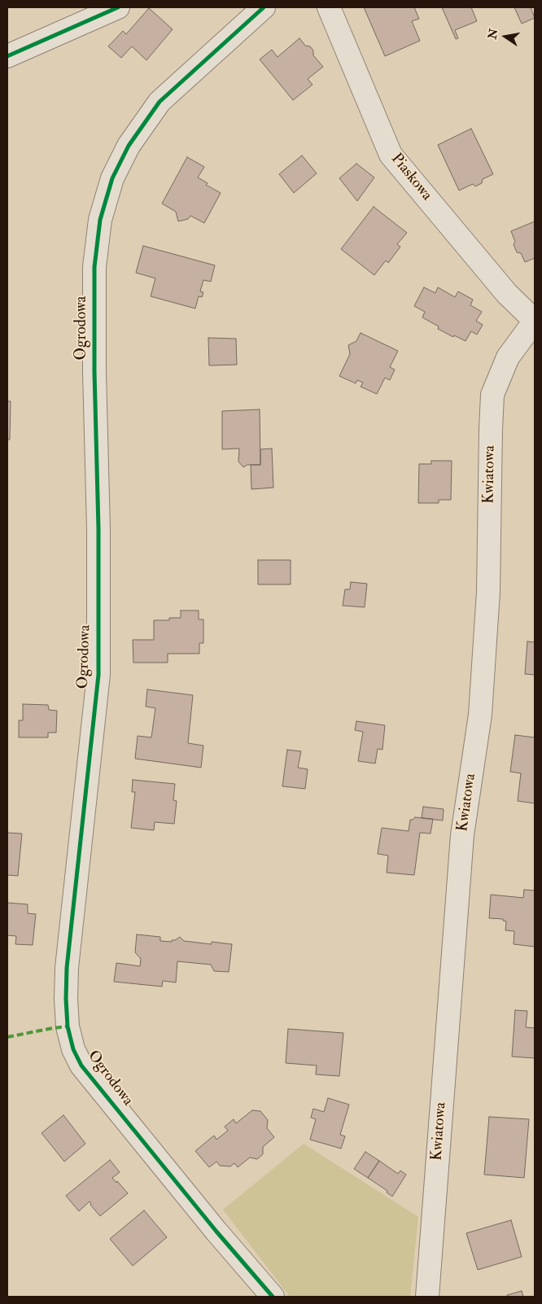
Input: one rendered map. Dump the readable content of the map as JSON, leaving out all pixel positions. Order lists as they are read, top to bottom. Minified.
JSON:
{"streets":{"street":["Piaskowa","Ogrodowa","Kwiatowa"]},"crossings":[["Piaskowa","Kwiatowa"]],"north":"left"}
